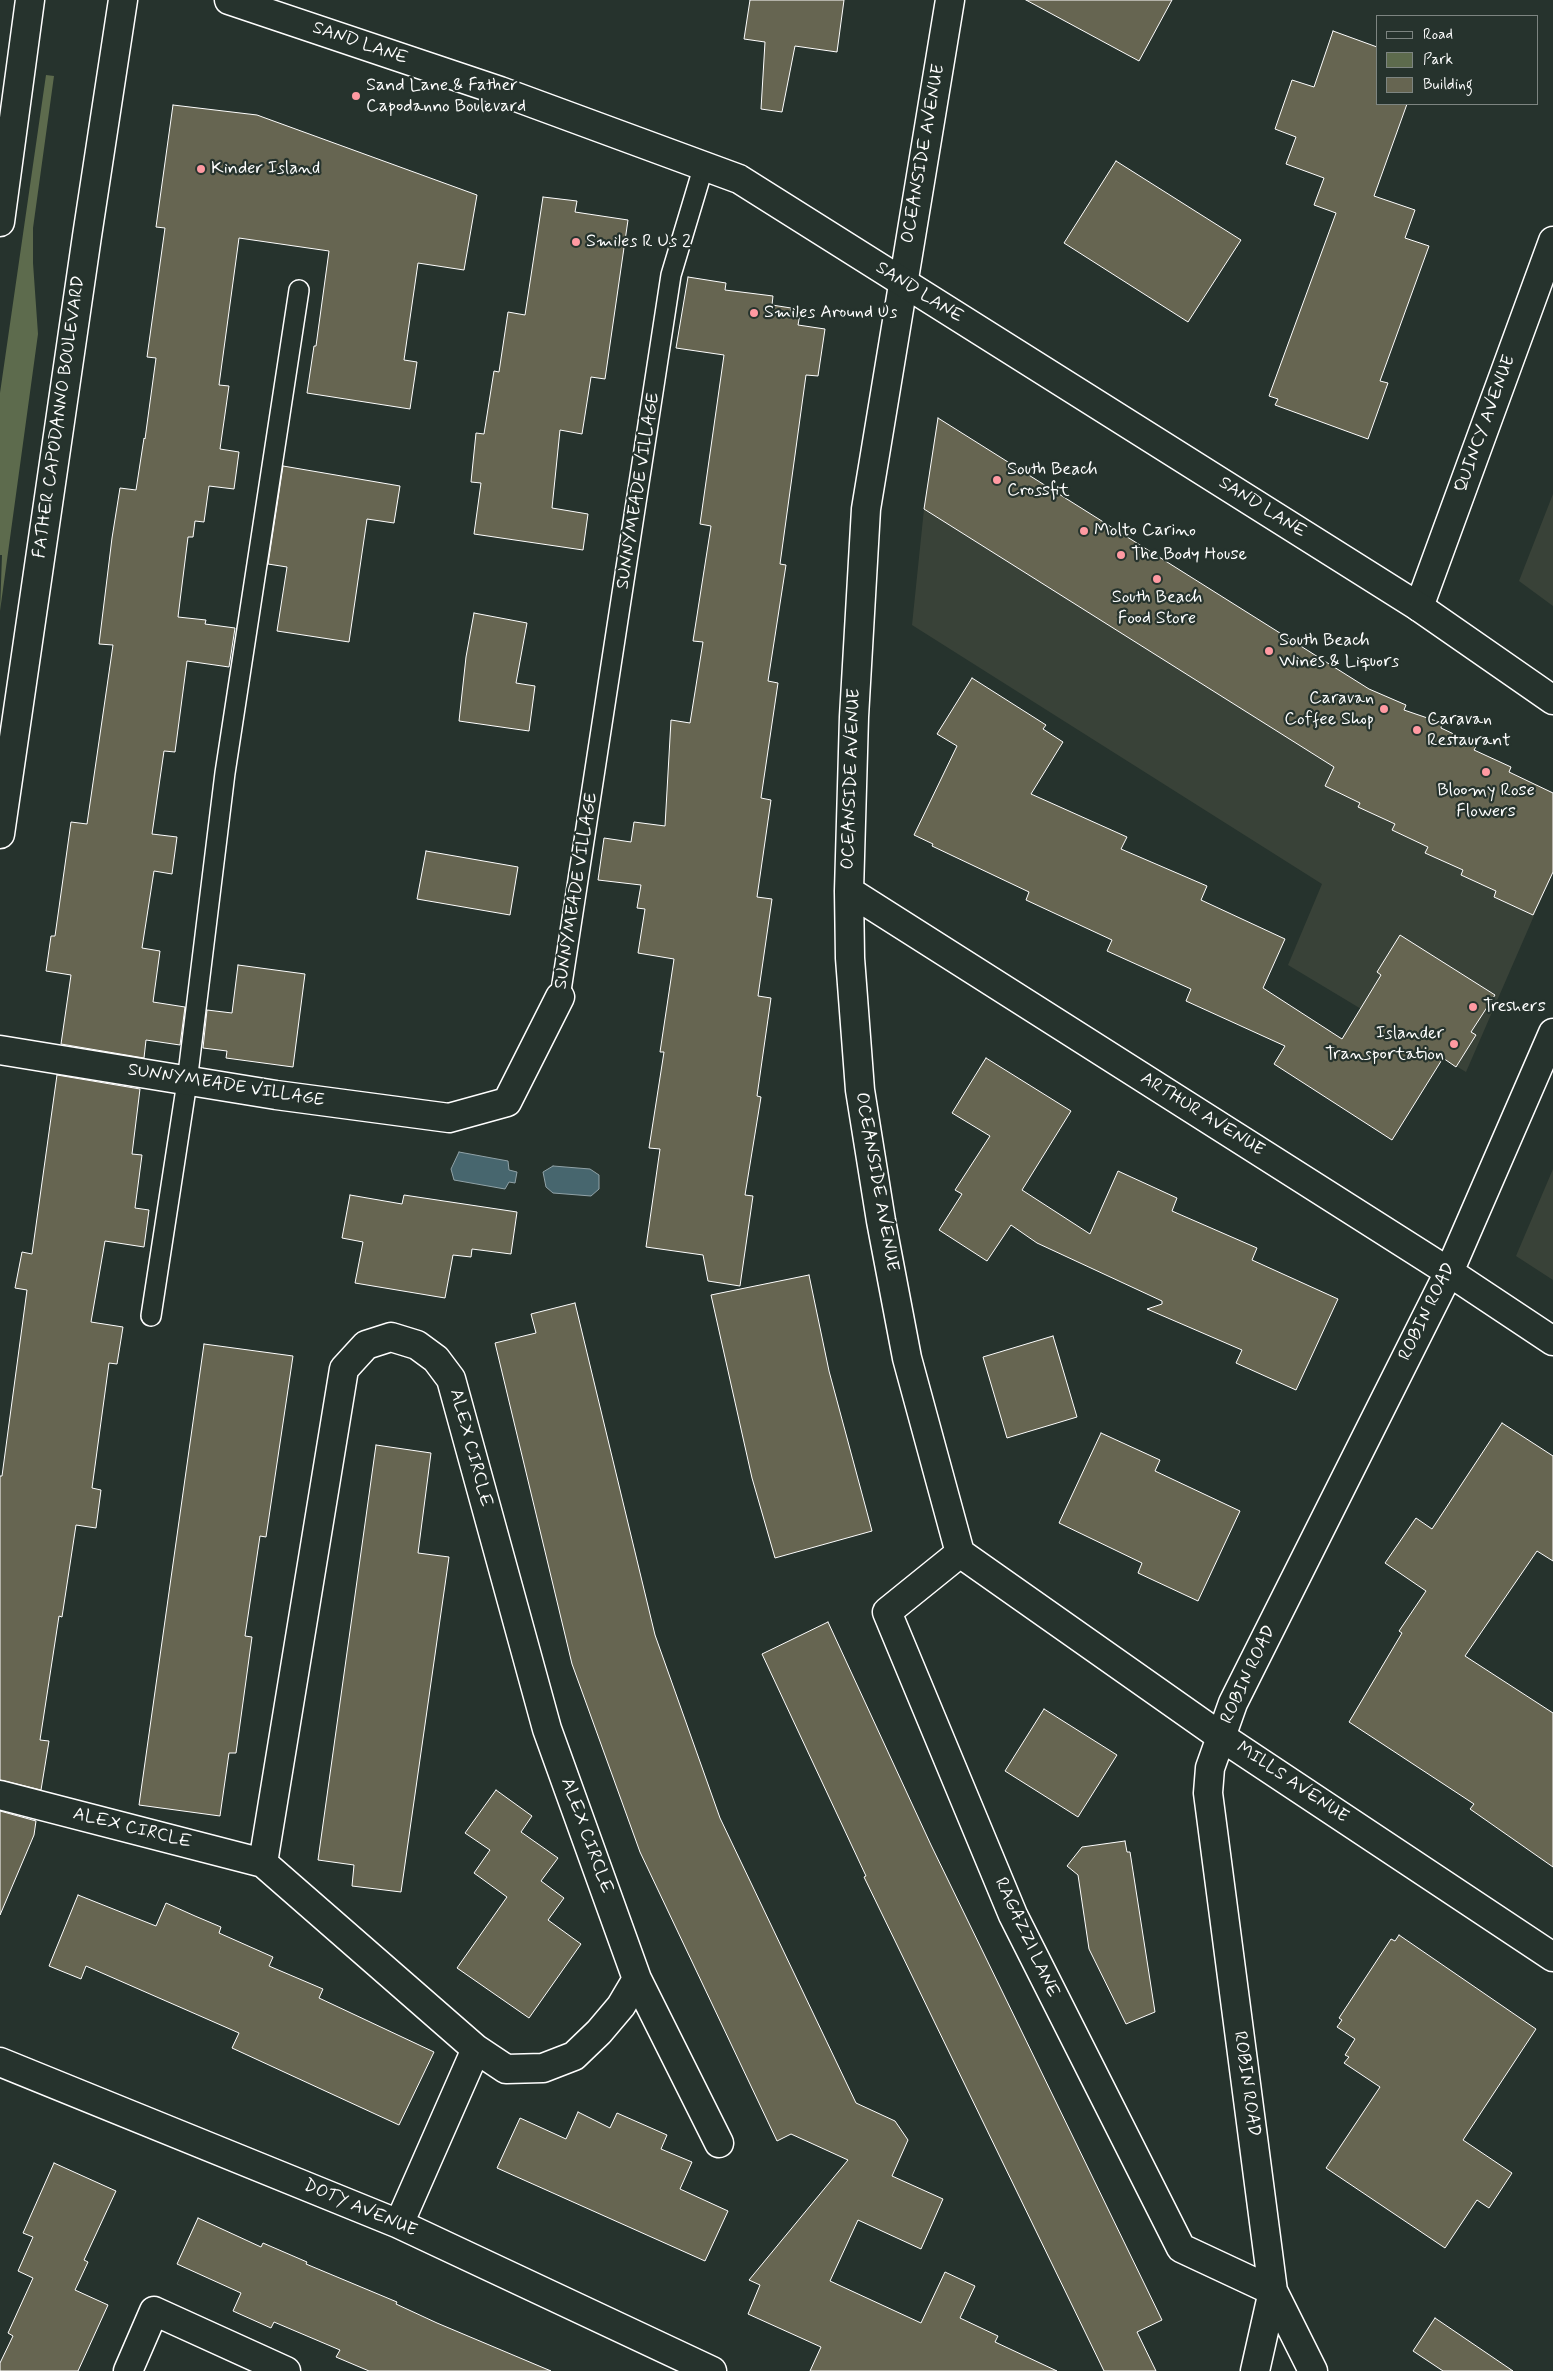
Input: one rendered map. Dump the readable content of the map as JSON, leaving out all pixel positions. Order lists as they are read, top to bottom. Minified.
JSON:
{"streets":{"street":["SAND LANE","OCEANSIDE AVENUE","FATHER CAPODANNO BOULEVARD","QUINCY AVENUE","SUNNYMEADE VILLAGE","ARTHUR AVENUE","ROBIN ROAD","ALEX CIRCLE","MILLS AVENUE","RAGAZZI LANE","DOTY AVENUE"]},"crossings":[["SAND LANE","OCEANSIDE AVENUE"],["SAND LANE","QUINCY AVENUE"],["SAND LANE","SUNNYMEADE VILLAGE"],["OCEANSIDE AVENUE","ARTHUR AVENUE"],["OCEANSIDE AVENUE","MILLS AVENUE"],["OCEANSIDE AVENUE","RAGAZZI LANE"],["ARTHUR AVENUE","ROBIN ROAD"],["ROBIN ROAD","MILLS AVENUE"],["ROBIN ROAD","RAGAZZI LANE"],["MILLS AVENUE","RAGAZZI LANE"]],"places":["Sand Lane & Father Capodanno Boulevard","Kinder Island","Smiles R Us 2","Smiles Around Us","South Beach Crossfit","Molto Carino","The Body House","South Beach Food Store","South Beach Wines & Liquors","Caravan Coffee Shop","Caravan Restaurant","Bloomy Rose Flowers","Treshers","Islander Transportation"],"legend":["Road","Park","Building"]}
